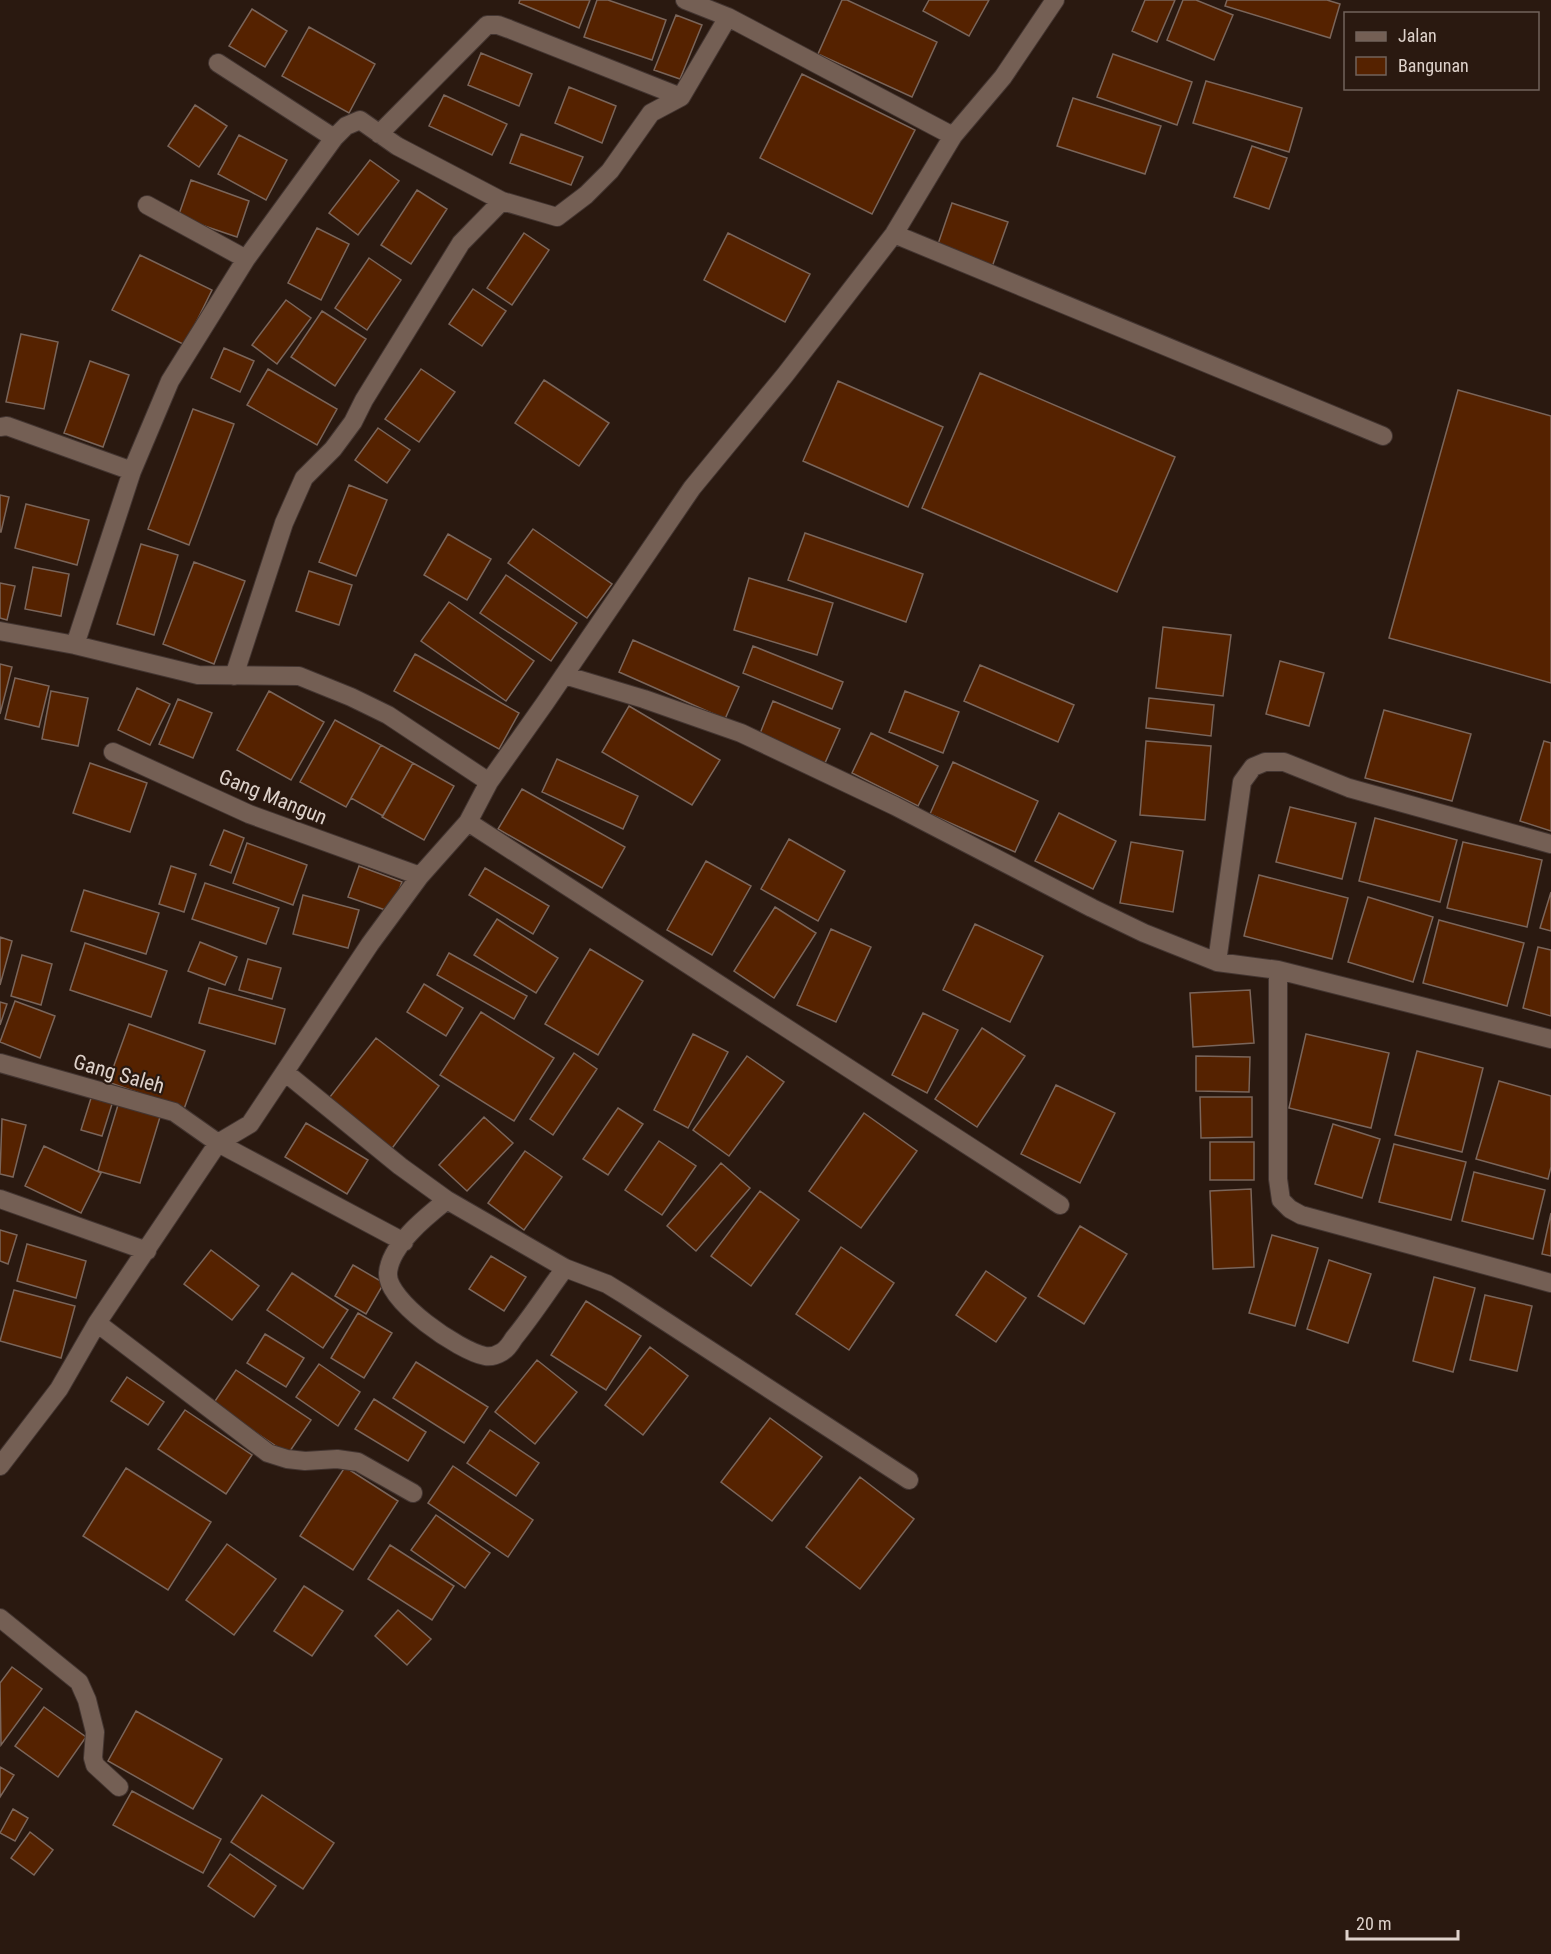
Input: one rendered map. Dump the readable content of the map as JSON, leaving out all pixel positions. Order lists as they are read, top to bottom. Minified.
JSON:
{"streets":{"street":["Gang Mangun","Gang Saleh"]},"legend":["Jalan","Bangunan"],"scale_bar":"20 m"}
